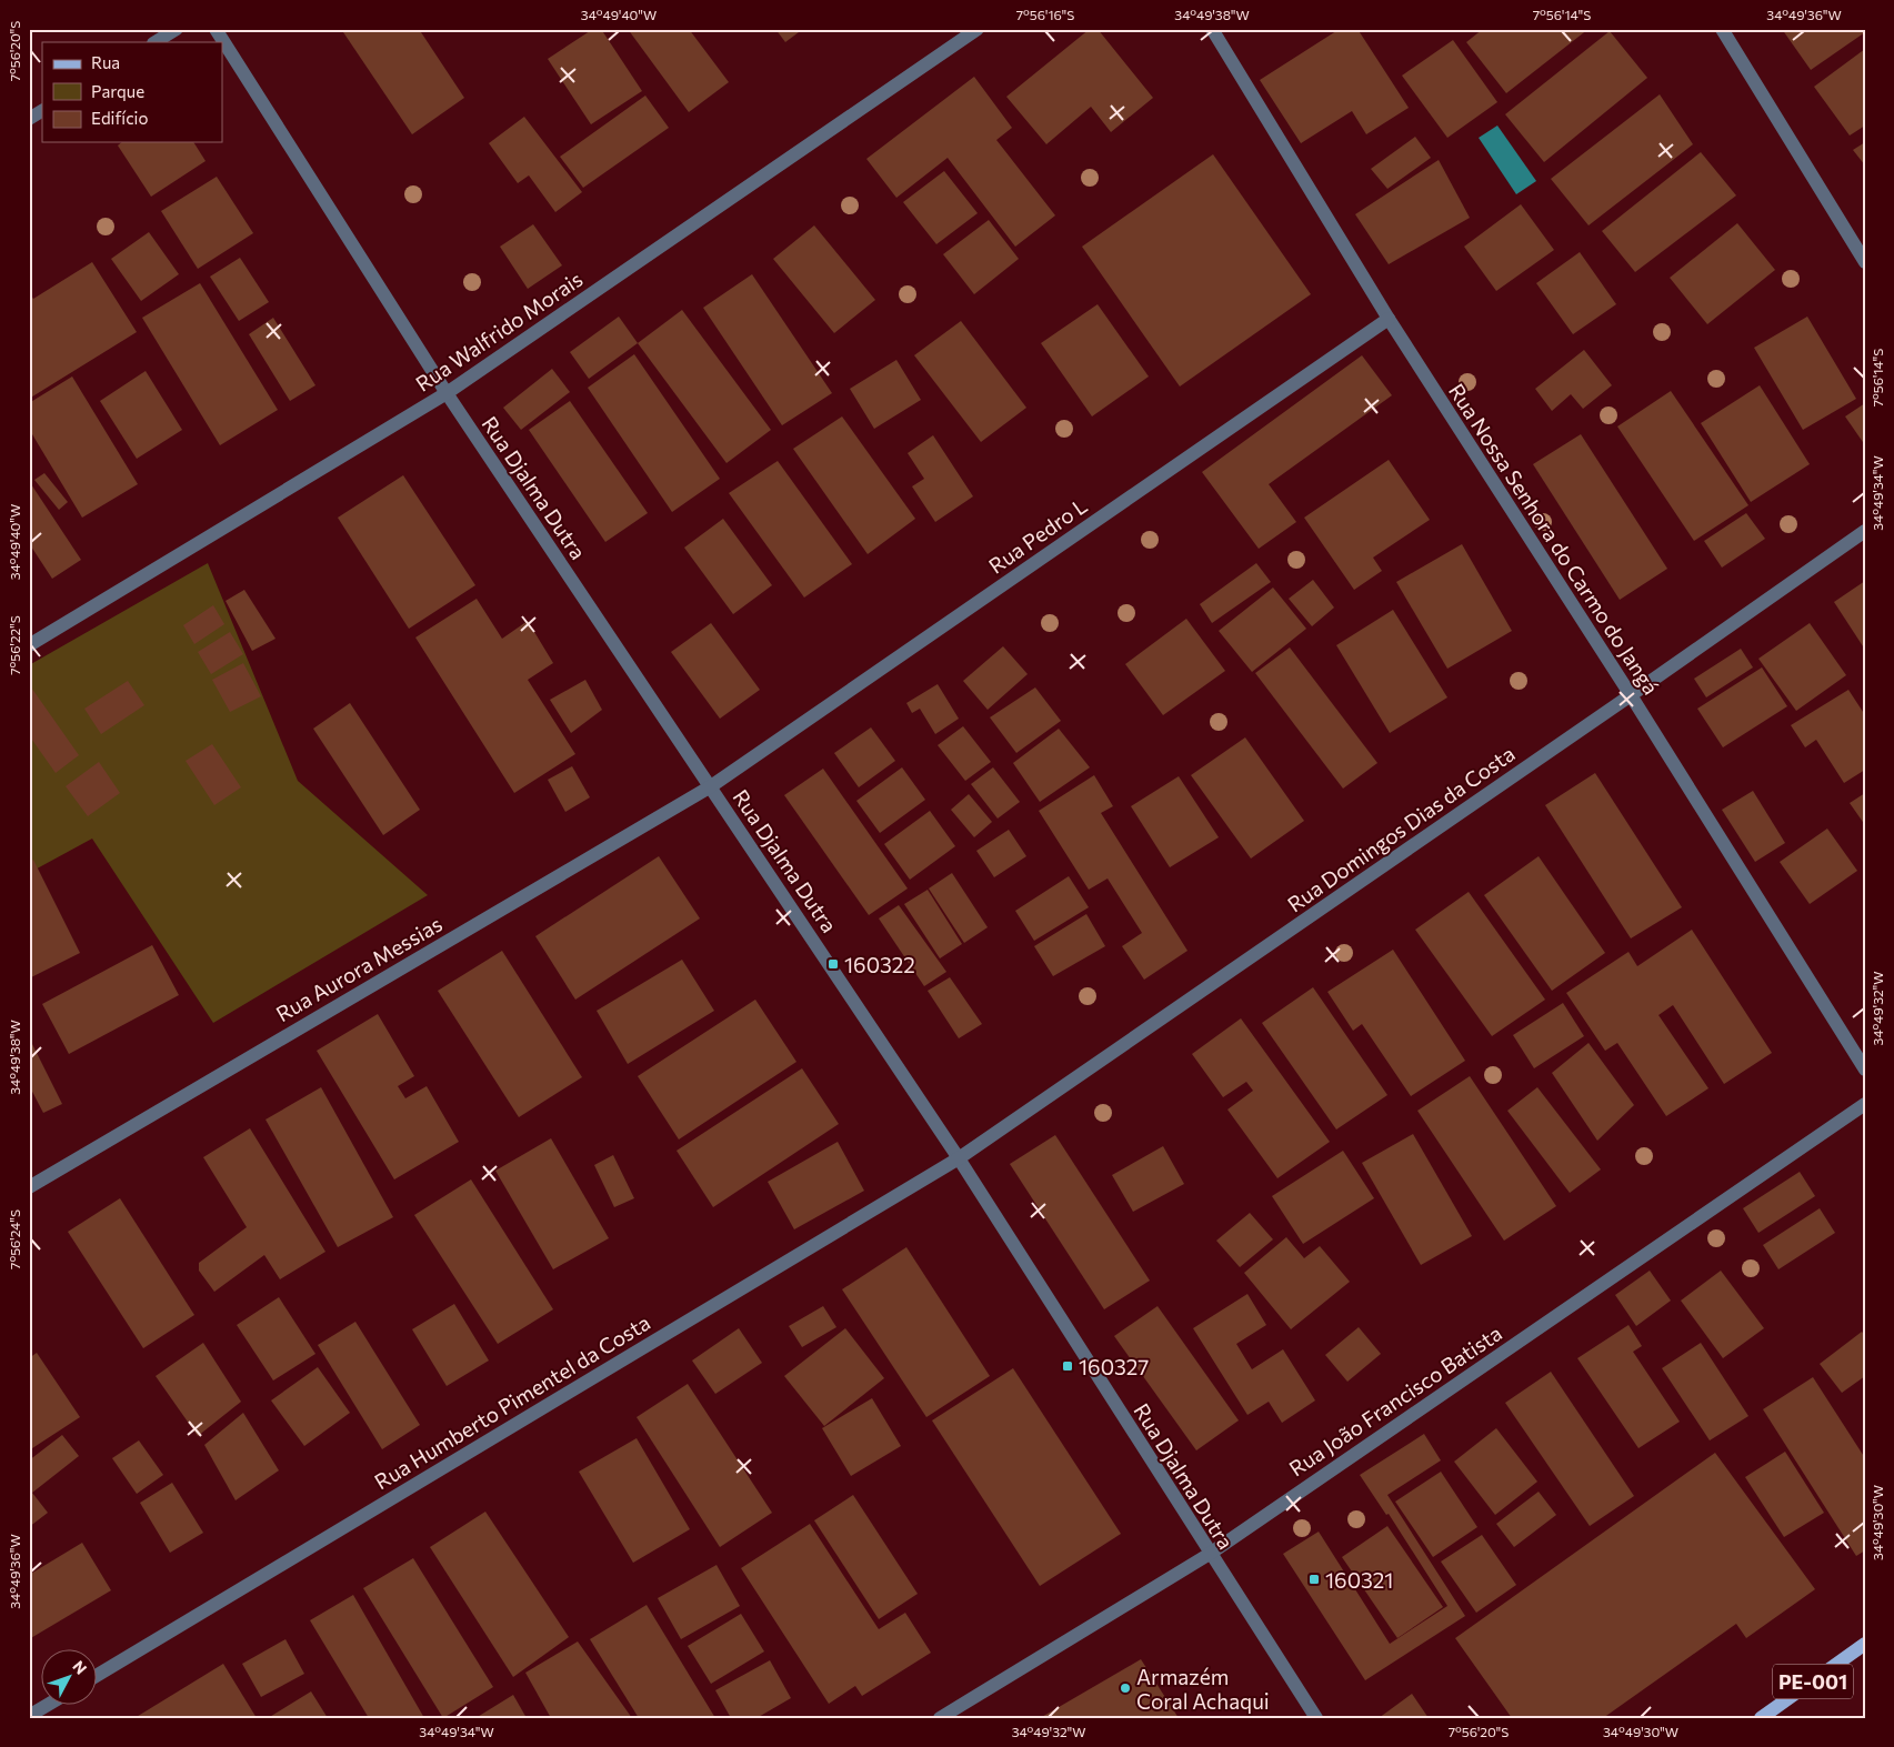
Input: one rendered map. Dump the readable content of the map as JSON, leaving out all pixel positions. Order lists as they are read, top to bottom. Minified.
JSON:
{"streets":{"main road":["PE-001"],"street":["Rua Walfrido Morais","Rua Djalma Dutra","Rua Pedro L","Rua Nossa Senhora do Carmo do Jangá","Rua Domingos Dias da Costa","Rua Aurora Messias","Rua João Francisco Batista","Rua Humberto Pimentel da Costa"]},"crossings":[["Rua Walfrido Morais","Rua Djalma Dutra"],["Rua Djalma Dutra","Rua Pedro L"],["Rua Djalma Dutra","Rua Domingos Dias da Costa"],["Rua Djalma Dutra","Rua Aurora Messias"],["Rua Djalma Dutra","Rua João Francisco Batista"],["Rua Djalma Dutra","Rua Humberto Pimentel da Costa"],["Rua Pedro L","Rua Nossa Senhora do Carmo do Jangá"],["Rua Pedro L","Rua Aurora Messias"],["Rua Nossa Senhora do Carmo do Jangá","Rua Domingos Dias da Costa"],["Rua Domingos Dias da Costa","Rua Humberto Pimentel da Costa"]],"places":{"transit":["160322","160327","160321"],"other":["Armazém Coral Achaqui"]},"legend":["Rua","Parque","Edifício"],"north":"top right","coordinates":["34°49'40\"W","7°56'16\"S","34°49'38\"W","7°56'14\"S","34°49'36\"W","7°56'20\"S","34°49'34\"W","7°56'22\"S","34°49'32\"W","7°56'24\"S","34°49'30\"W"]}
